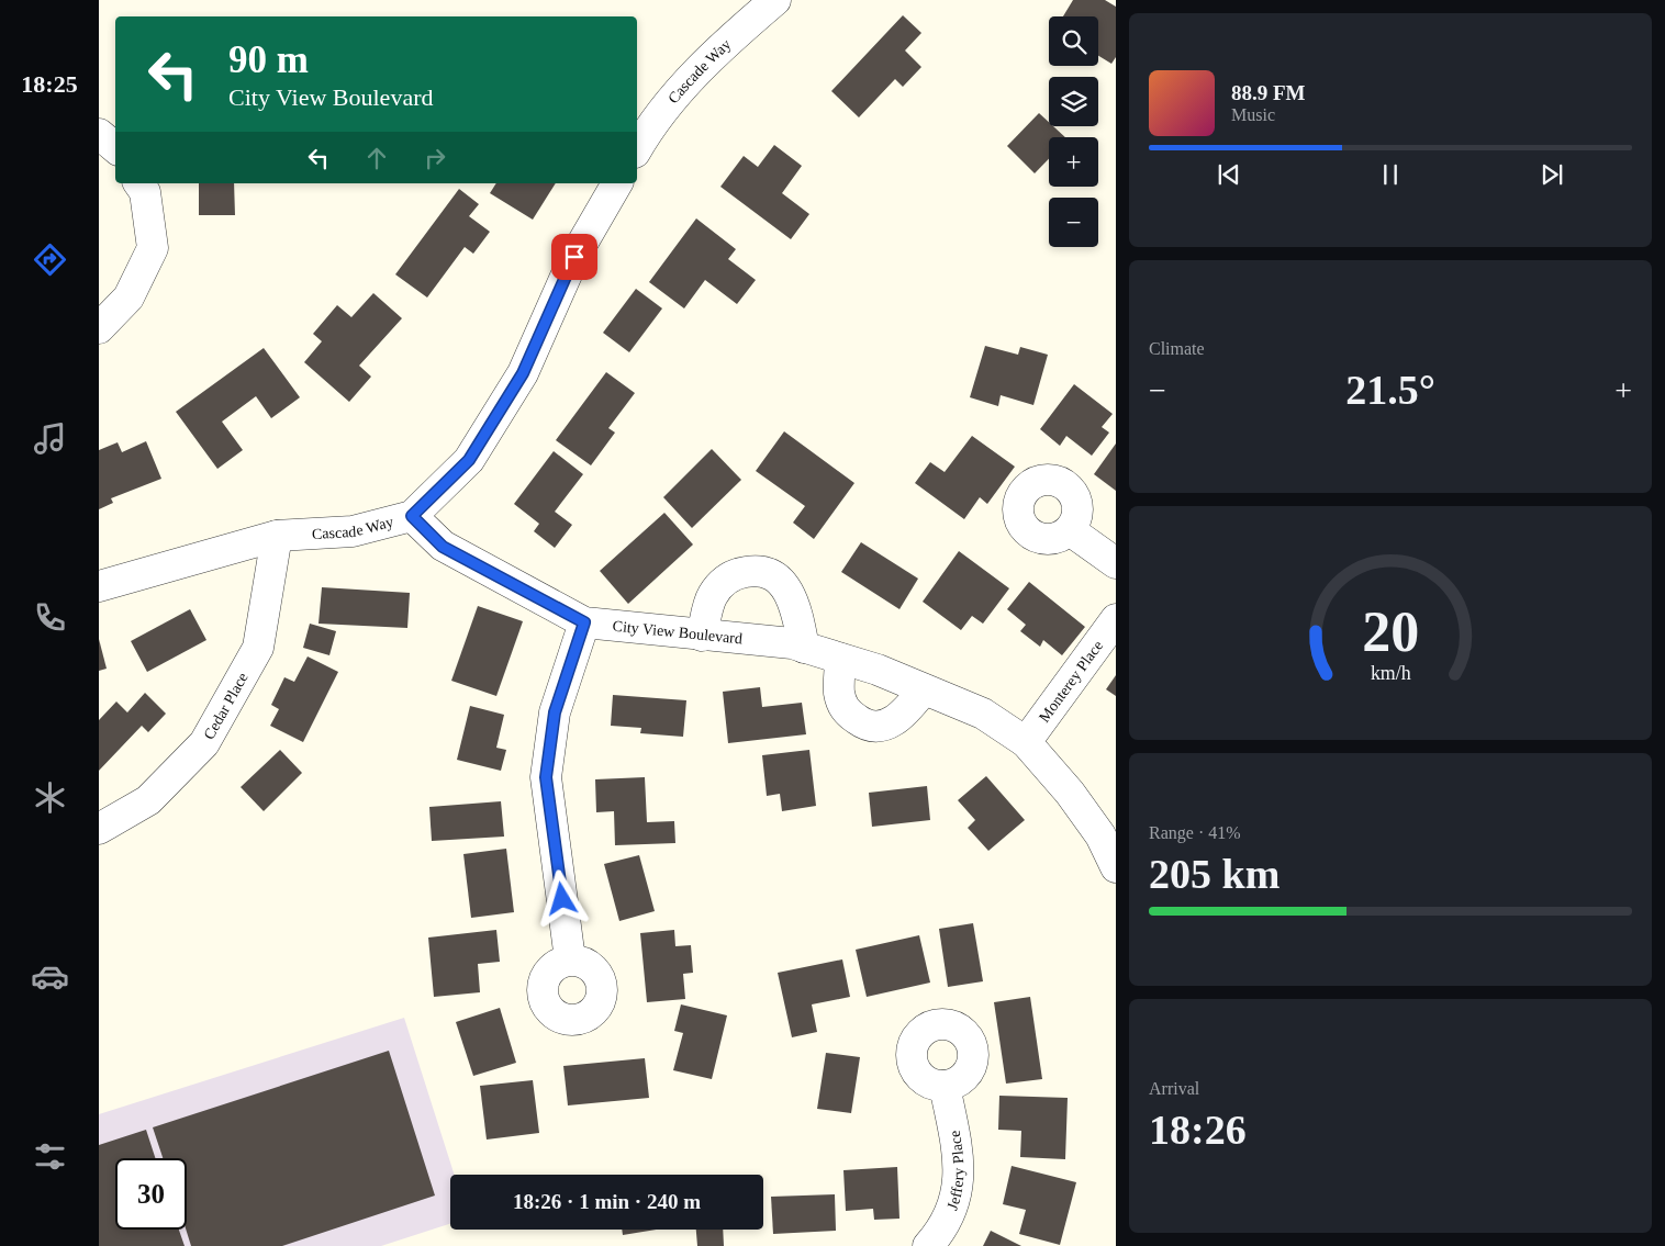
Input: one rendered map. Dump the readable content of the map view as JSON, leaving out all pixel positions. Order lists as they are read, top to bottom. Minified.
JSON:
{"streets":{"street":["Cascade Way","City View Boulevard","Monterey Place","Cedar Place","Jeffery Place"]},"crossings":[["Cascade Way","City View Boulevard"],["Cascade Way","Cedar Place"],["City View Boulevard","Monterey Place"]],"page":{"tabs":"18:25","map_buttons":["+","−"],"turn":["90 m","City View Boulevard"],"song":["88.9 FM","Music"],"tile":["Climate",["Range · 41%","205 km"],["Arrival","18:26"]],"heat":["−","21.5°","+"],"limit":"30","trip":"18:26 · 1 min · 240 m","gauge":["20","km/h"]}}
